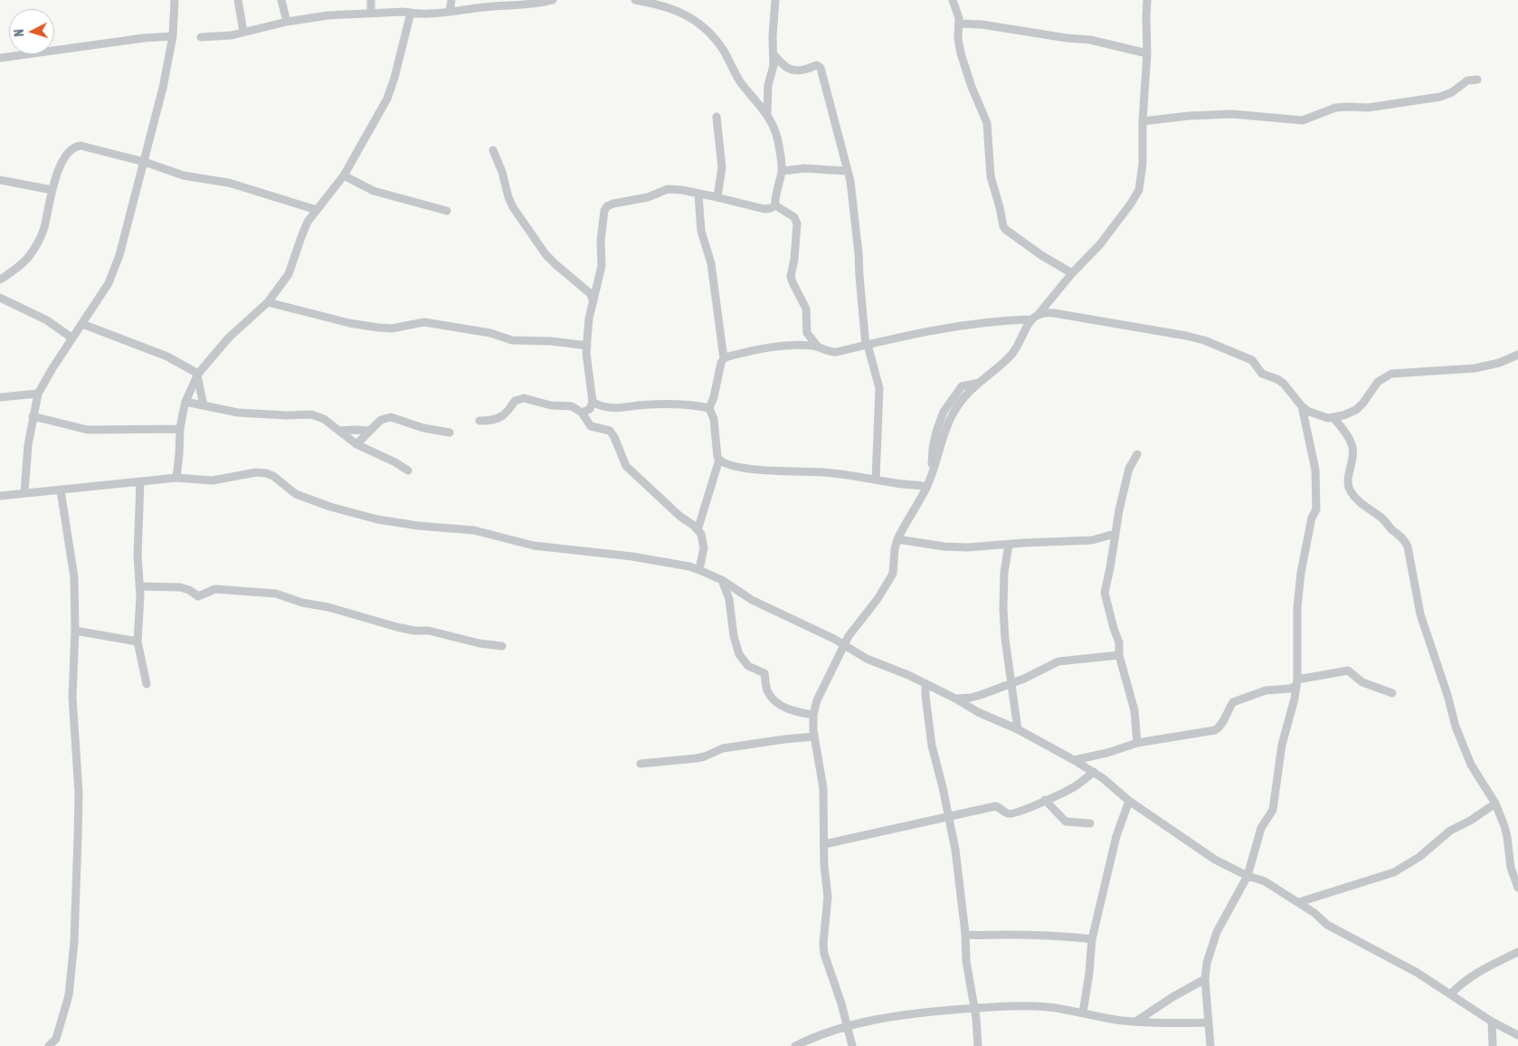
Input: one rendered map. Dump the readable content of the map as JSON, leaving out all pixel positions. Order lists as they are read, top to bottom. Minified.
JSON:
{"north":"left"}
